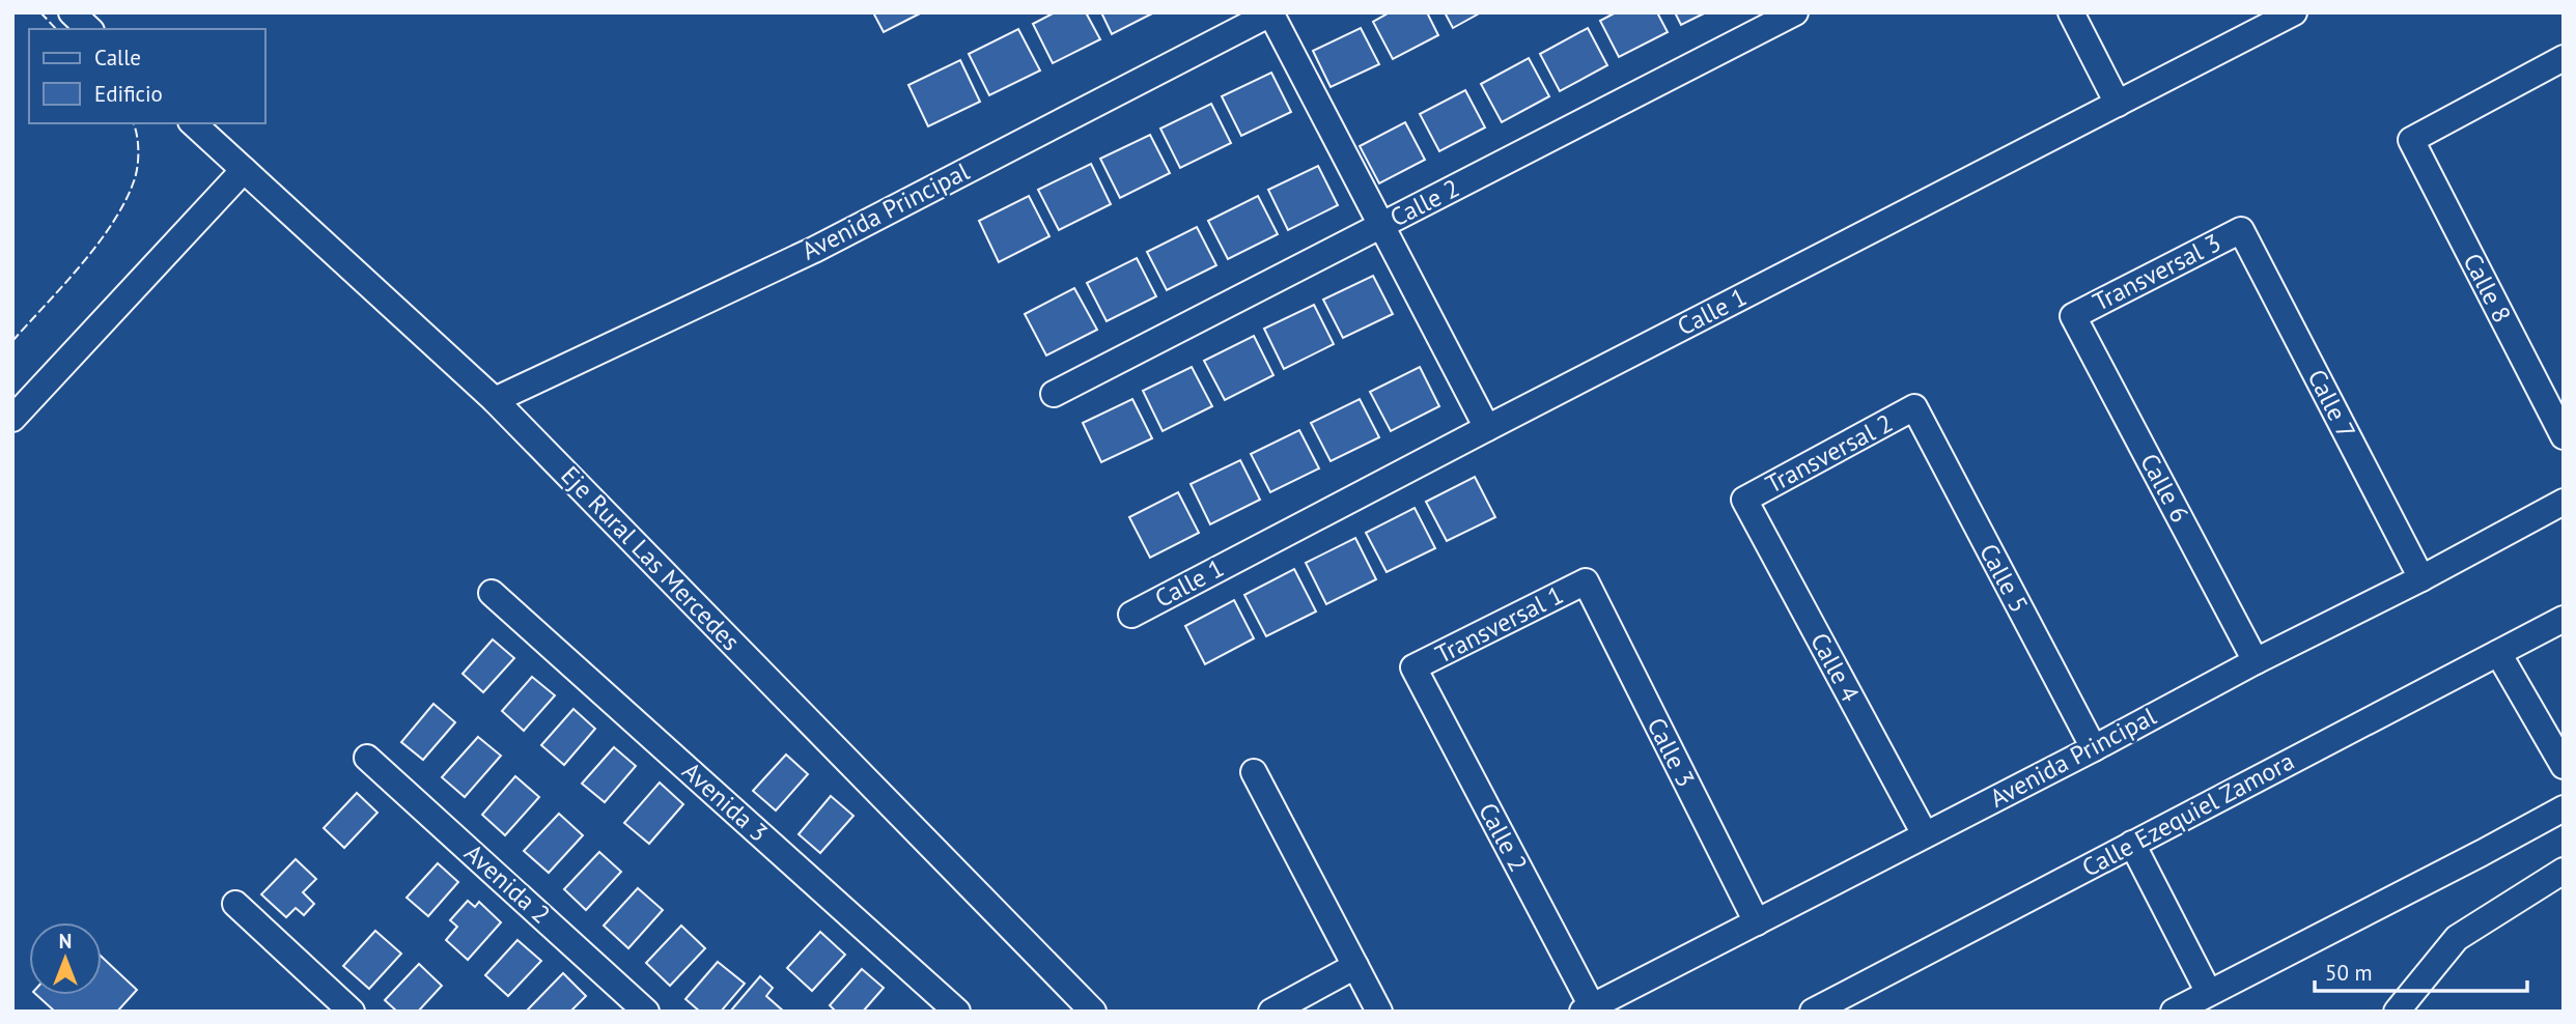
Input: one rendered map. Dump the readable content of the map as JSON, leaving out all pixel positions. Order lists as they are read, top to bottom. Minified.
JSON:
{"streets":{"street":["Calle 2","Avenida Principal","Transversal 3","Calle 8","Calle 1","Calle 7","Transversal 2","Calle 6","Eje Rural Las Mercedes","Calle 5","Transversal 1","Calle 4","Calle 3","Avenida 3","Calle Ezequiel Zamora","Avenida 2"]},"crossings":[["Calle 2","Avenida Principal"],["Calle 2","Transversal 1"],["Avenida Principal","Calle 7"],["Avenida Principal","Calle 6"],["Avenida Principal","Eje Rural Las Mercedes"],["Avenida Principal","Calle 5"],["Avenida Principal","Calle 4"],["Avenida Principal","Calle 3"],["Transversal 3","Calle 7"],["Transversal 3","Calle 6"],["Transversal 2","Calle 5"],["Transversal 2","Calle 4"],["Transversal 1","Calle 3"]],"legend":["Calle","Edificio"],"scale_bar":"50 m","north":"top"}
